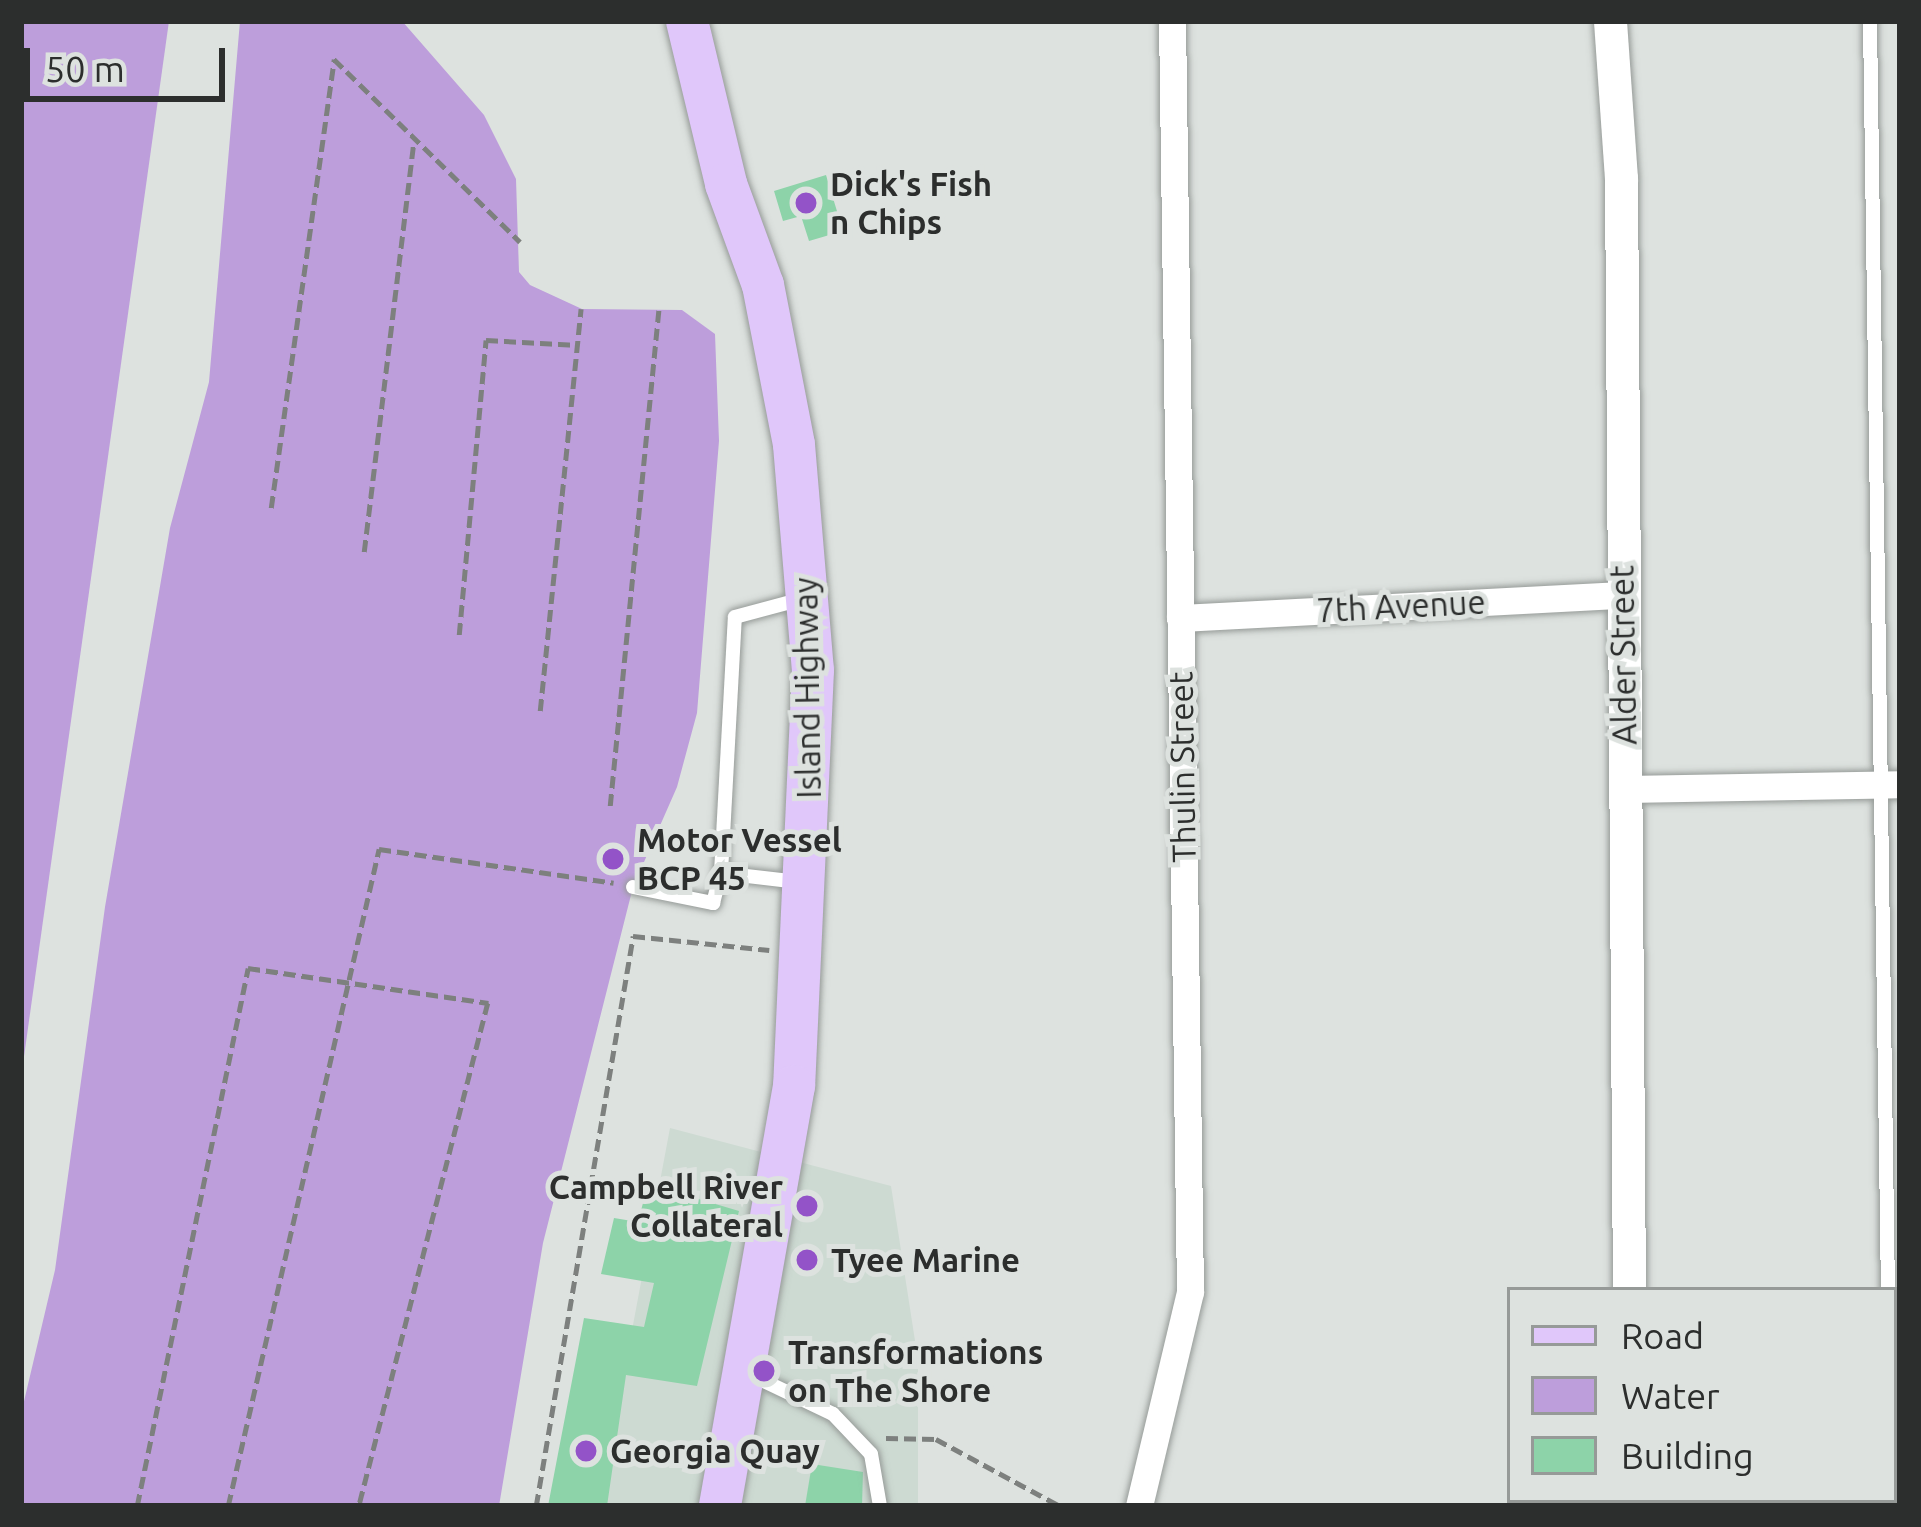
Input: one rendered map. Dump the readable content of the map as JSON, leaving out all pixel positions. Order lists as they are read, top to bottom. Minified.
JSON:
{"streets":{"main road":["Island Highway"],"street":["7th Avenue","Alder Street","Thulin Street"]},"crossings":[["7th Avenue","Alder Street"],["7th Avenue","Thulin Street"]],"places":["Dick's Fish n Chips","Motor Vessel BCP 45","Campbell River Collateral","Tyee Marine","Transformations on The Shore","Georgia Quay"],"legend":["Road","Water","Building"],"scale_bar":"50 m"}
